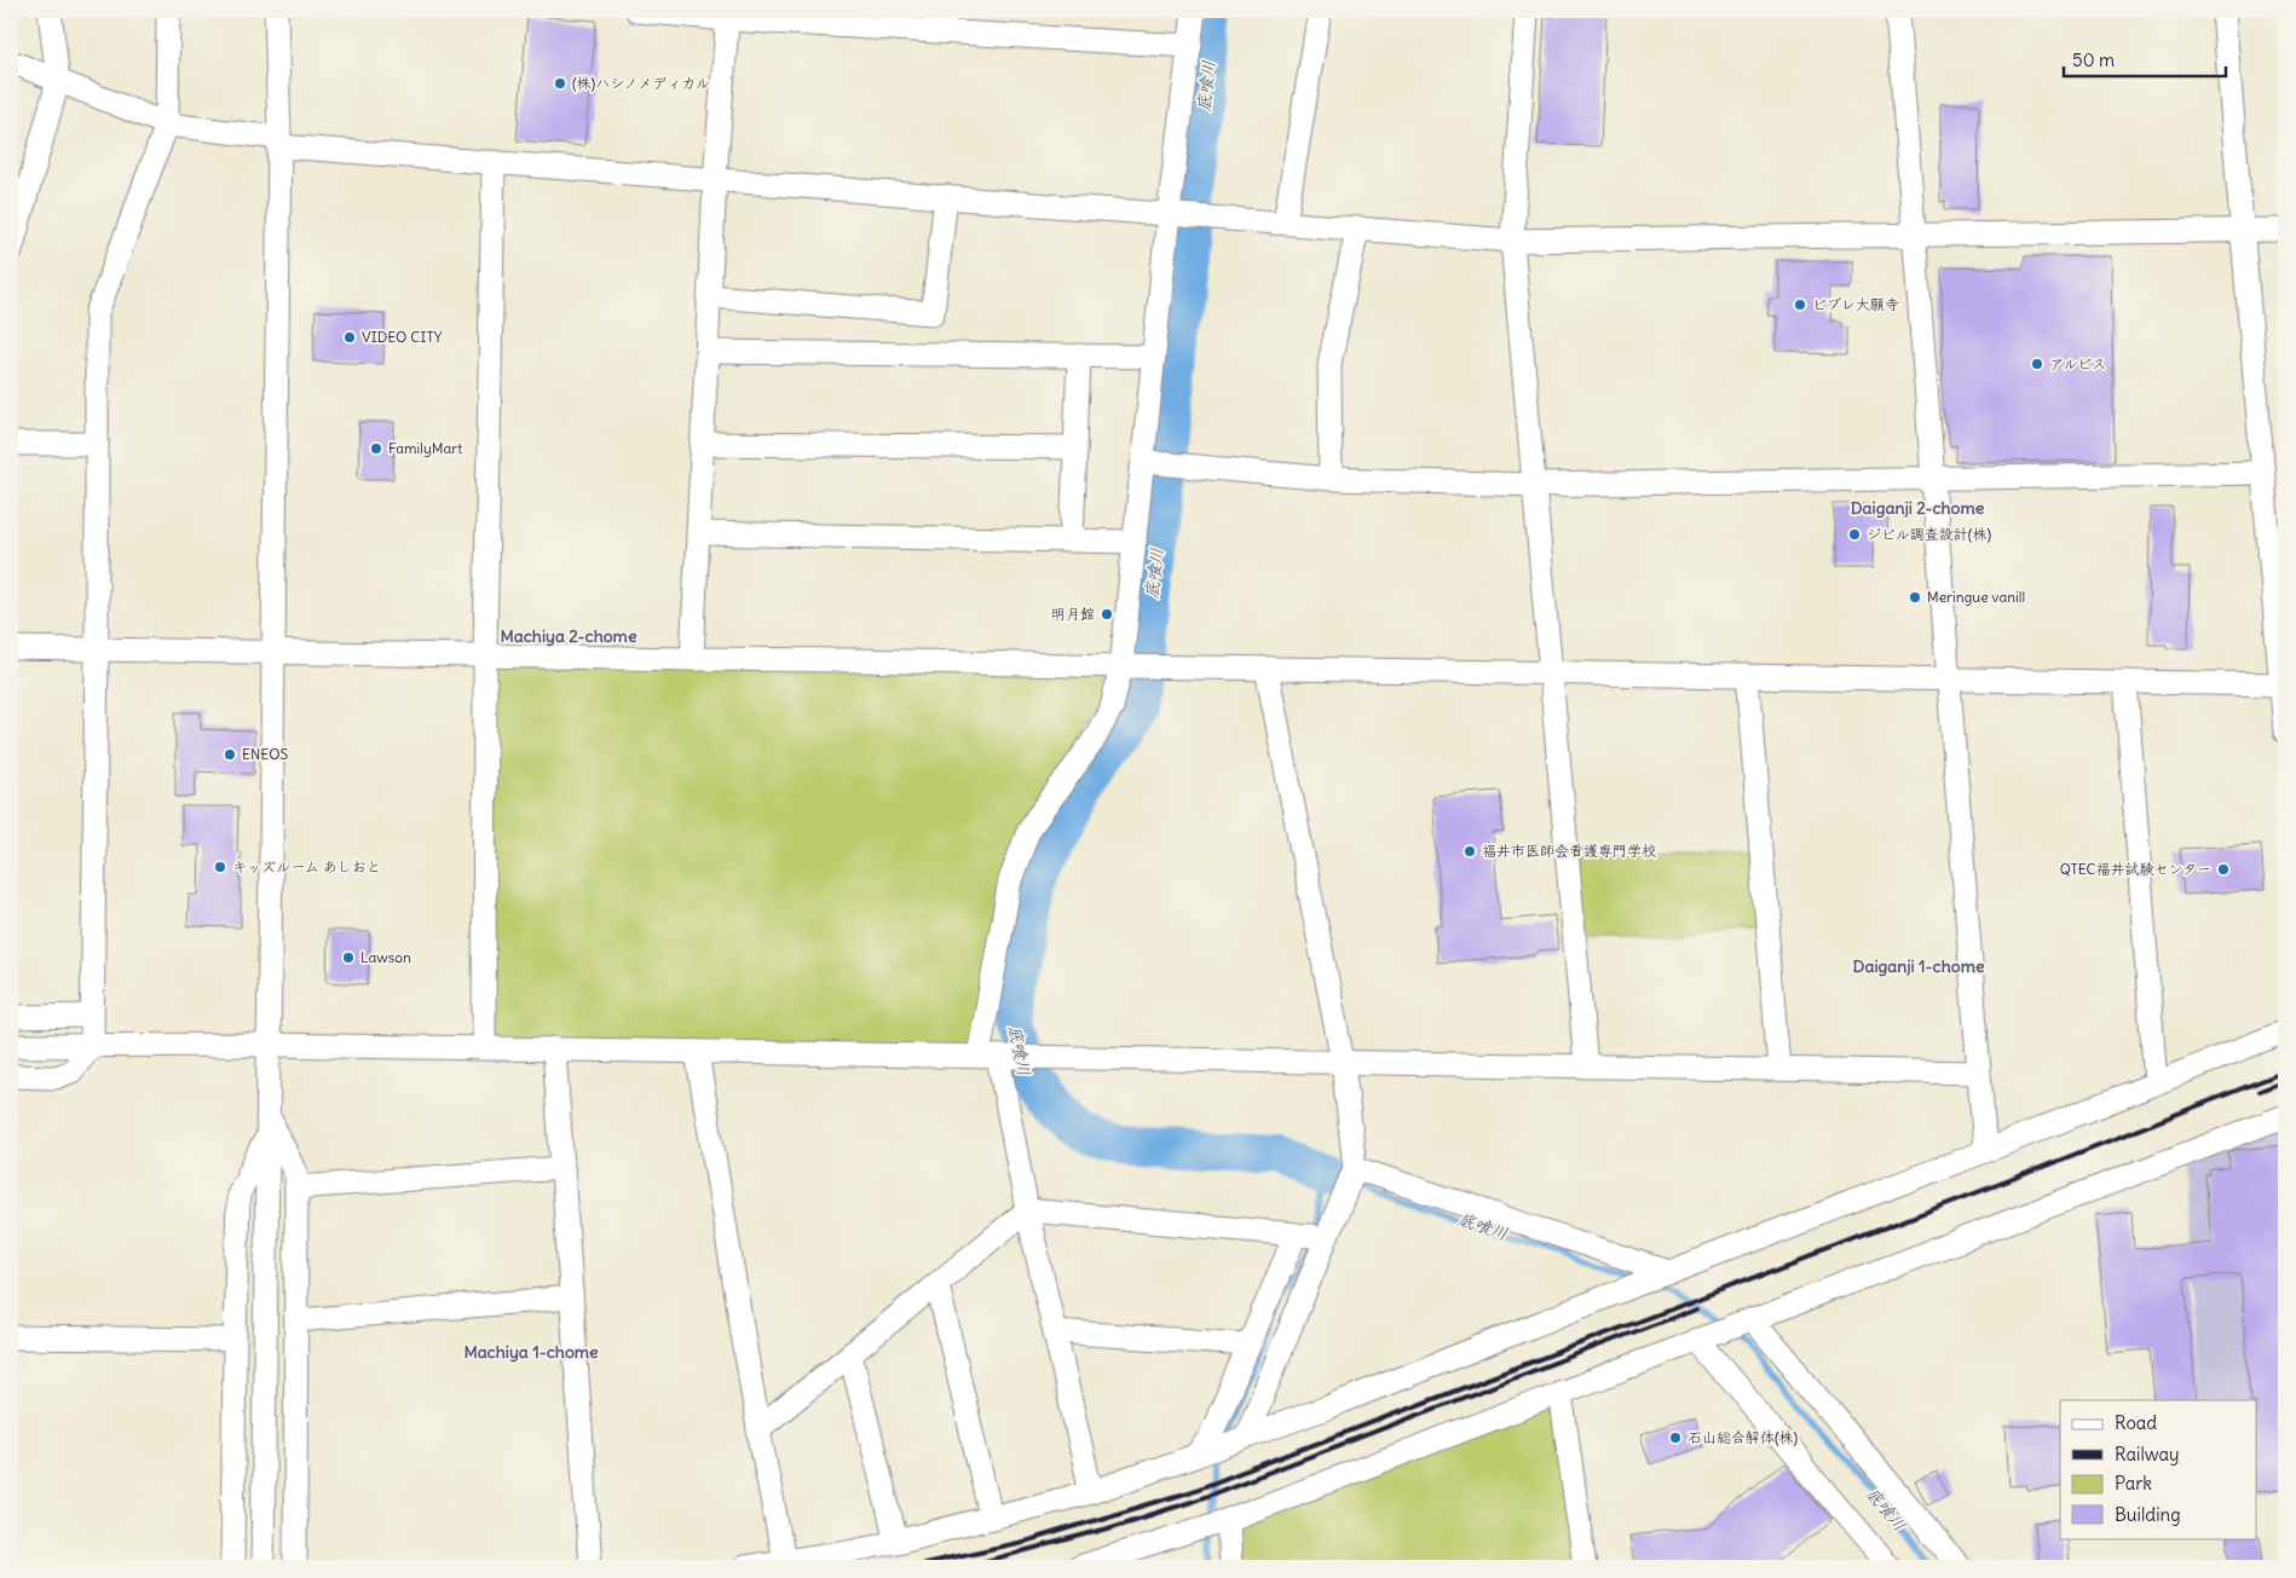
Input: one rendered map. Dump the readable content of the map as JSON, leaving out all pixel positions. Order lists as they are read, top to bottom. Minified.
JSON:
{"districts":["Daiganji 2-chome","Machiya 2-chome","Daiganji 1-chome","Machiya 1-chome"],"water":["底喰川"],"places":["(株)ハシノメディカル","ビブレ大願寺","VIDEO CITY","アルビス","FamilyMart","ジビル調査設計(株)","Meringue vanill","明月館","ENEOS","福井市医師会看護専門学校","キッズルーム あしおと","QTEC福井試験センター","Lawson","石山総合解体(株)"],"legend":["Road","Railway","Park","Building"],"scale_bar":"50 m"}
